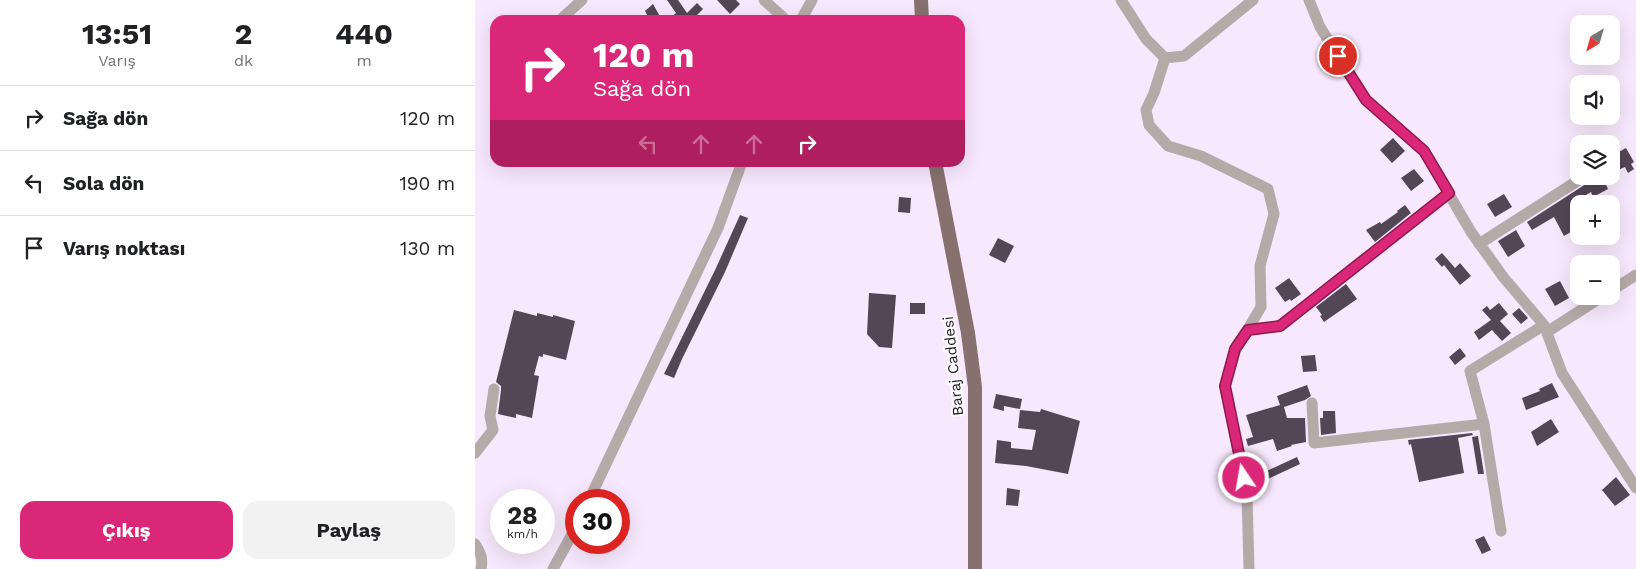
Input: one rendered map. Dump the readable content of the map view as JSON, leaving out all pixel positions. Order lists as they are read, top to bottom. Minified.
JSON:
{"streets":{"main road":["Baraj Caddesi"]},"north":"bottom left","page":{"eta":["13:51","Varış","2","dk","440","m"],"map_buttons":["+","−"],"turn":["120 m","Sağa dön"],"list":[{"name":"Sağa dön","value":"120 m"},{"name":"Sola dön","value":"190 m"},{"name":"Varış noktası","value":"130 m"}],"speed":"28 km/h","limit":"30","buttons":["Çıkış","Paylaş"]}}
